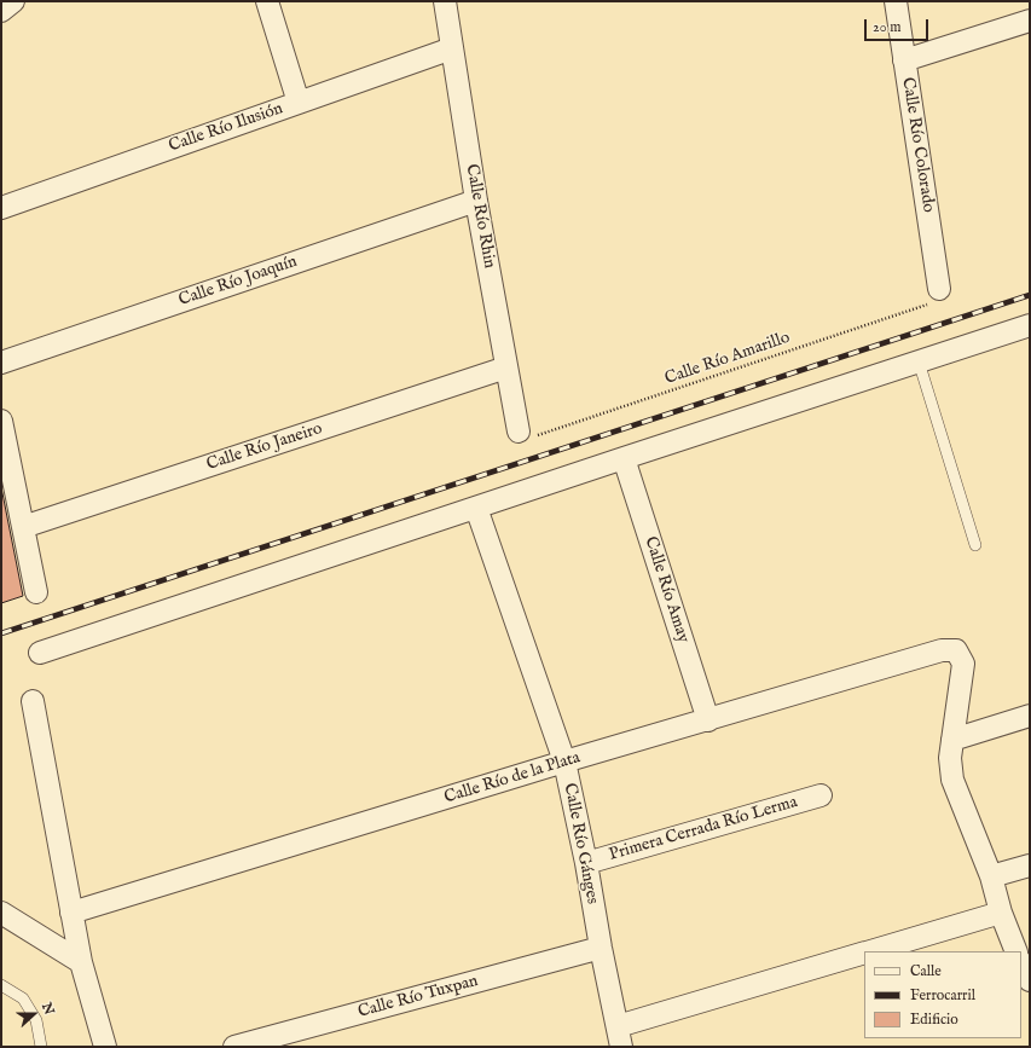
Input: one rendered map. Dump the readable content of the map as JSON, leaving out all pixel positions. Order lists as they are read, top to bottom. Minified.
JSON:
{"streets":{"street":["Calle Río Ilusión","Calle Río Colorado","Calle Río Rhin","Calle Río Joaquín","Calle Río Janeiro","Calle Río Amay","Calle Río de la Plata","Primera Cerrada Río Lerma","Calle Río Gánges","Calle Río Tuxpan"],"path":["Calle Río Amarillo"]},"crossings":[["Calle Río Ilusión","Calle Río Rhin"],["Calle Río Colorado","Calle Río Amarillo"],["Calle Río Rhin","Calle Río Joaquín"],["Calle Río Rhin","Calle Río Amarillo"],["Calle Río Rhin","Calle Río Janeiro"],["Calle Río Amay","Calle Río de la Plata"],["Calle Río de la Plata","Calle Río Gánges"],["Primera Cerrada Río Lerma","Calle Río Gánges"],["Calle Río Gánges","Calle Río Tuxpan"]],"legend":["Calle","Ferrocarril","Edificio"],"scale_bar":"20 m","north":"right"}
